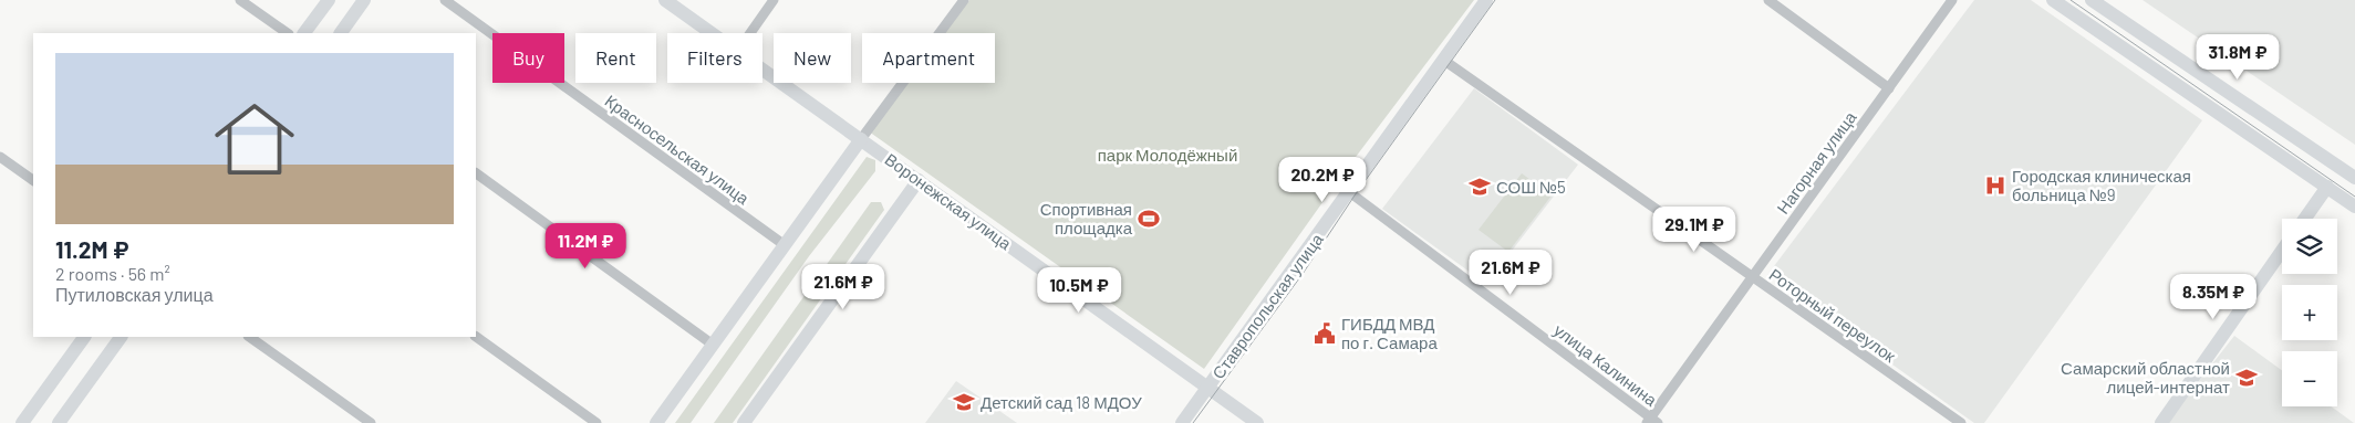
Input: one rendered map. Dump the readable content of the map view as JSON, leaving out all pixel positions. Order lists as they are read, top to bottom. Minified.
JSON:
{"streets":{"street":["Красносельская улица","Нагорная улица","Воронежская улица","Ставропольская улица","Роторный переулок","улица Калинина"]},"crossings":[["Нагорная улица","Роторный переулок"],["Нагорная улица","улица Калинина"],["Воронежская улица","Ставропольская улица"],["Ставропольская улица","Роторный переулок"],["Ставропольская улица","улица Калинина"]],"parks":["парк Молодёжный"],"places":{"hospital":["Городская клиническая больница №9"],"school or university":["СОШ №5","Самарский областной лицей-интернат","Детский сад 18 МДОУ"],"sports":["Спортивная площадка"],"public building":["ГИБДД МВД по г. Самара"]},"page":{"chip":["Buy","Rent","Filters","New","Apartment"],"list":[{"name":"11.2M ₽","note":"2 rooms · 56 m² · Путиловская улица"}],"price":["31.8M ₽","20.2M ₽","29.1M ₽","11.2M ₽","21.6M ₽","21.6M ₽","10.5M ₽","8.35M ₽"],"map_buttons":["+","−"]}}
